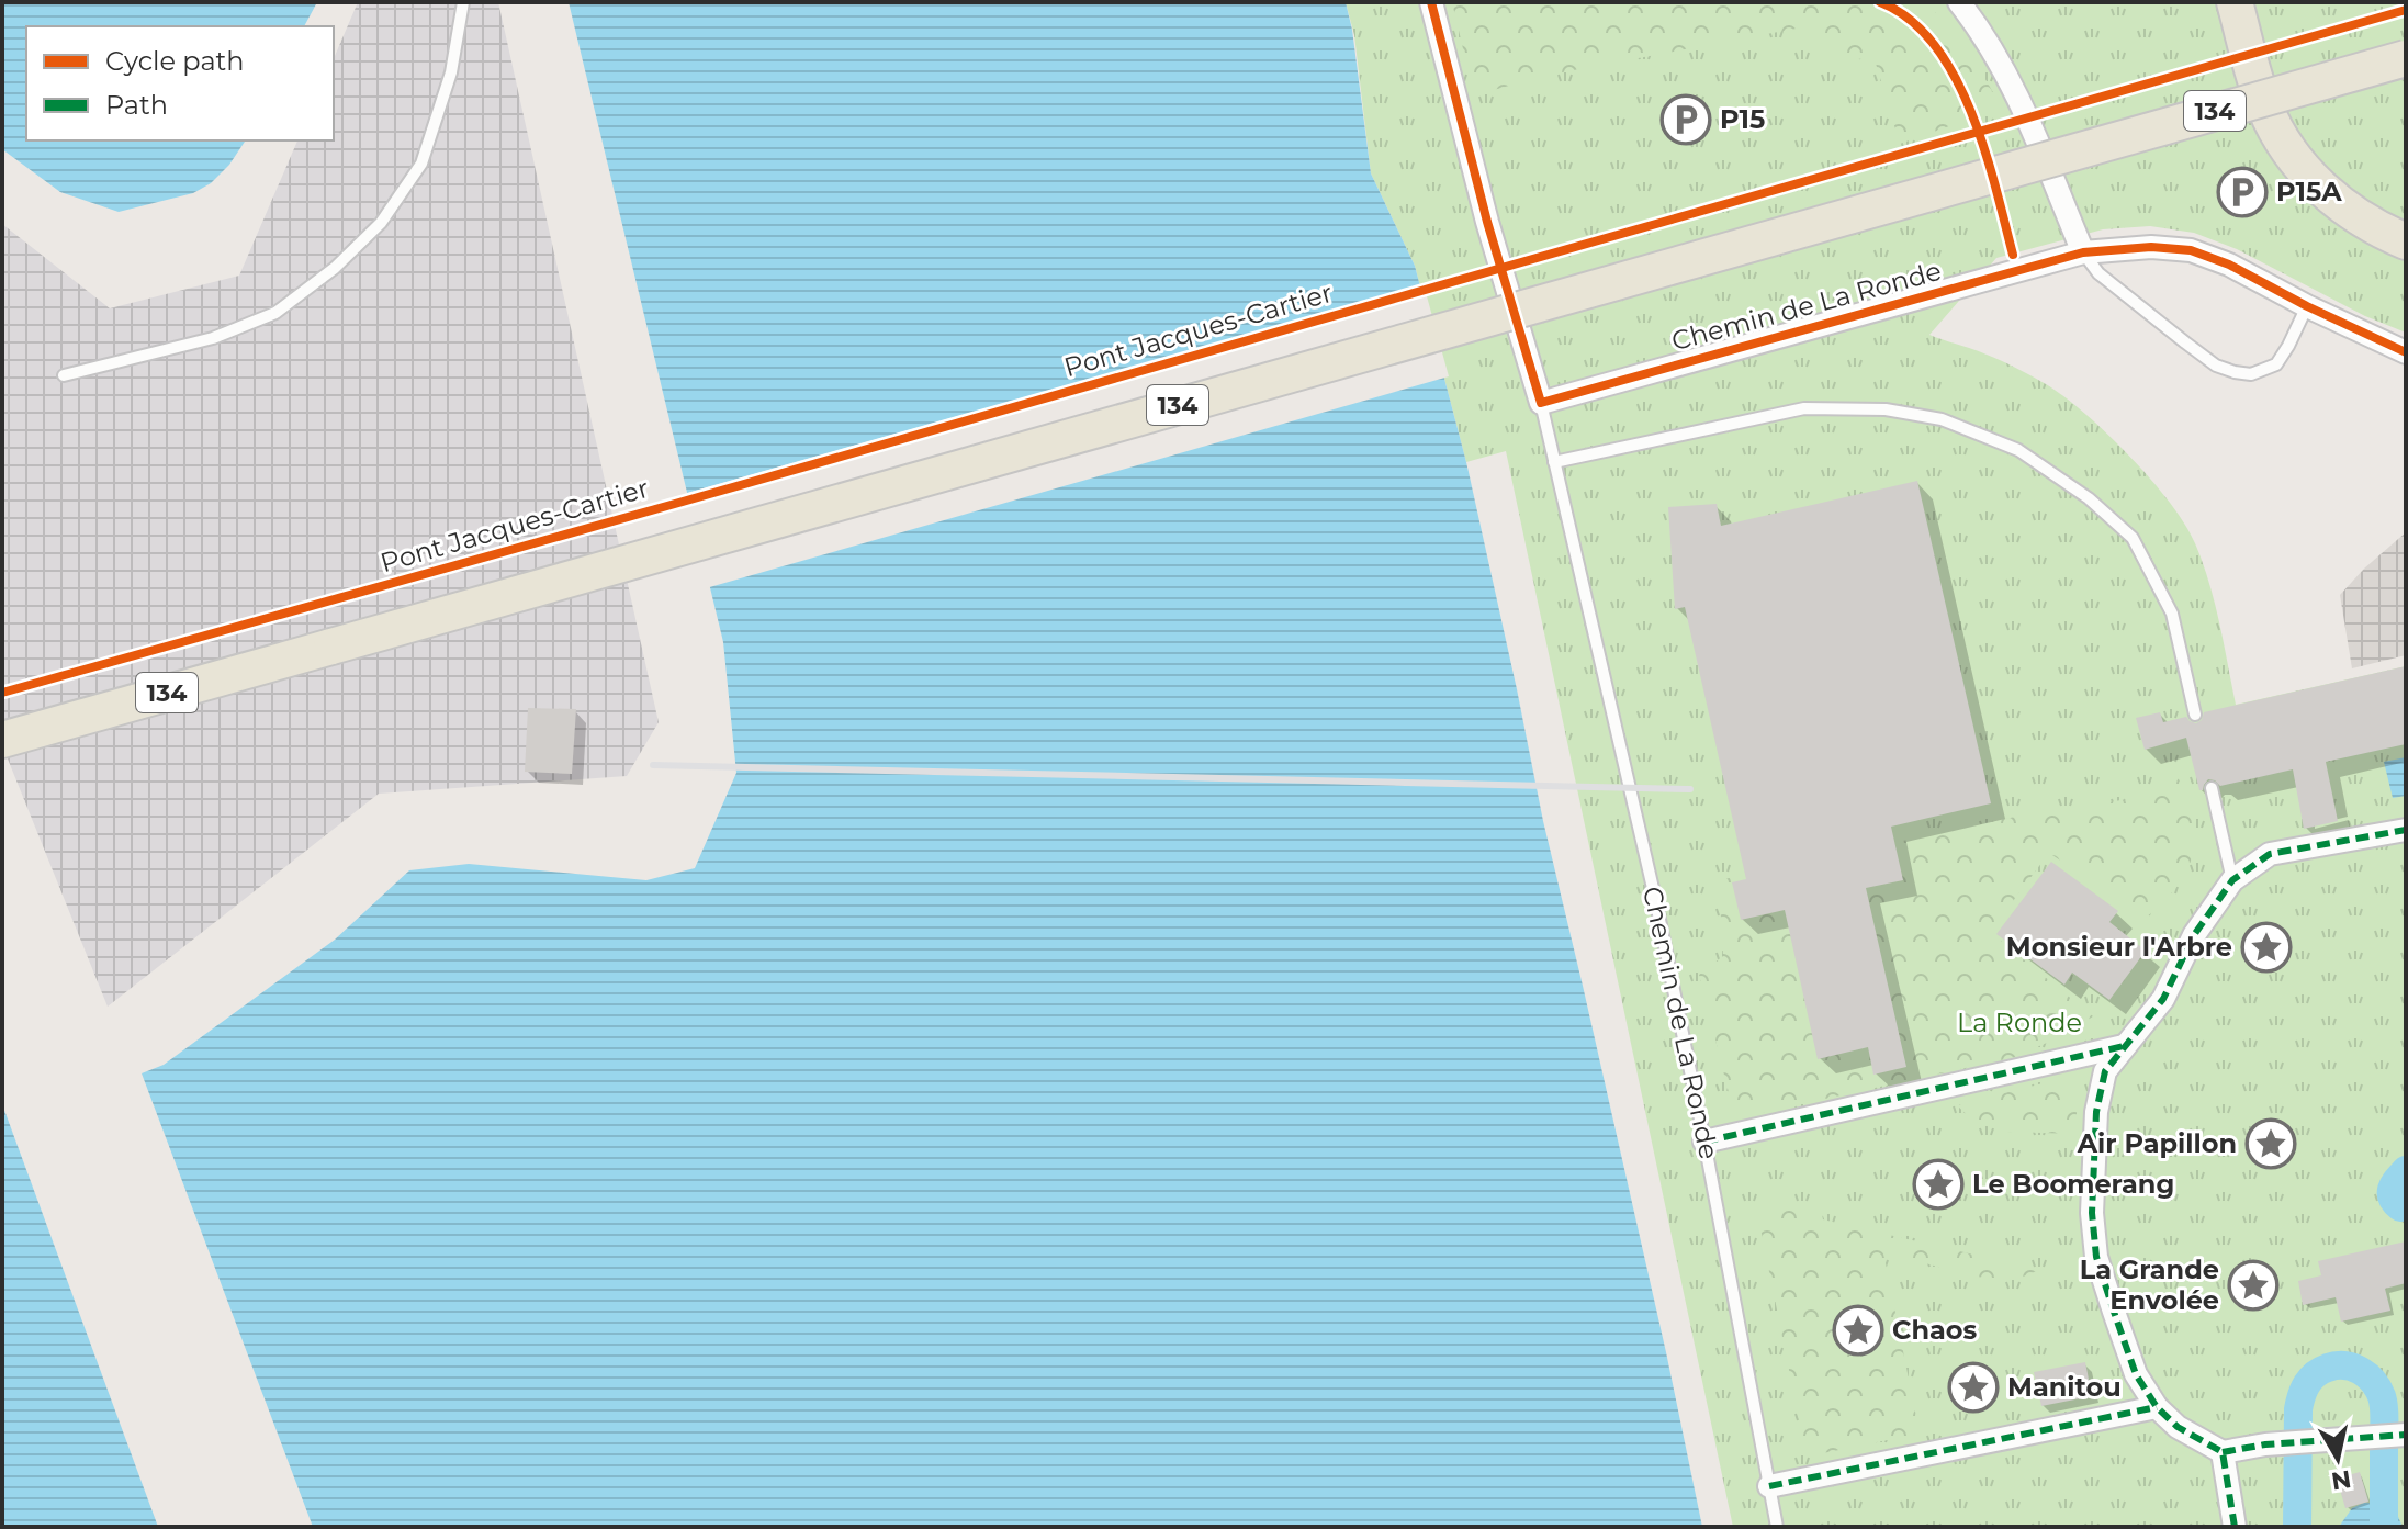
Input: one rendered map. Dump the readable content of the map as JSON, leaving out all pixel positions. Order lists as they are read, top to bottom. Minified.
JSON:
{"streets":{"main road":["134"],"street":["Chemin de La Ronde"],"cycle path":["Pont Jacques-Cartier"]},"parks":["La Ronde"],"places":{"parking":["P15","P15A"],"place":["Monsieur l'Arbre","Air Papillon","Le Boomerang","La Grande Envolée","Chaos","Manitou"]},"legend":["Cycle path","Path"],"north":"bottom"}
